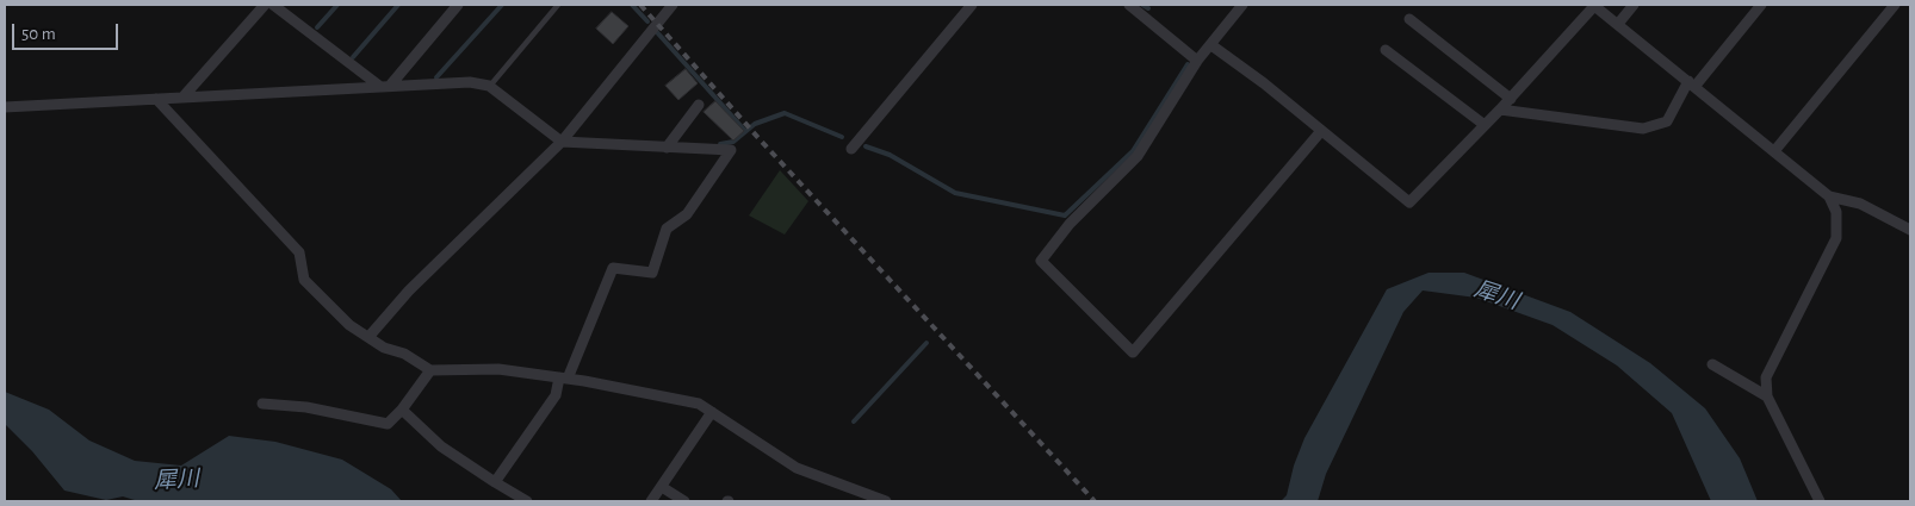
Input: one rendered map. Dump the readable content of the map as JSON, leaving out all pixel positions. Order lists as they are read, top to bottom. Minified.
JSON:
{"water":["犀川"],"scale_bar":"50 m"}
